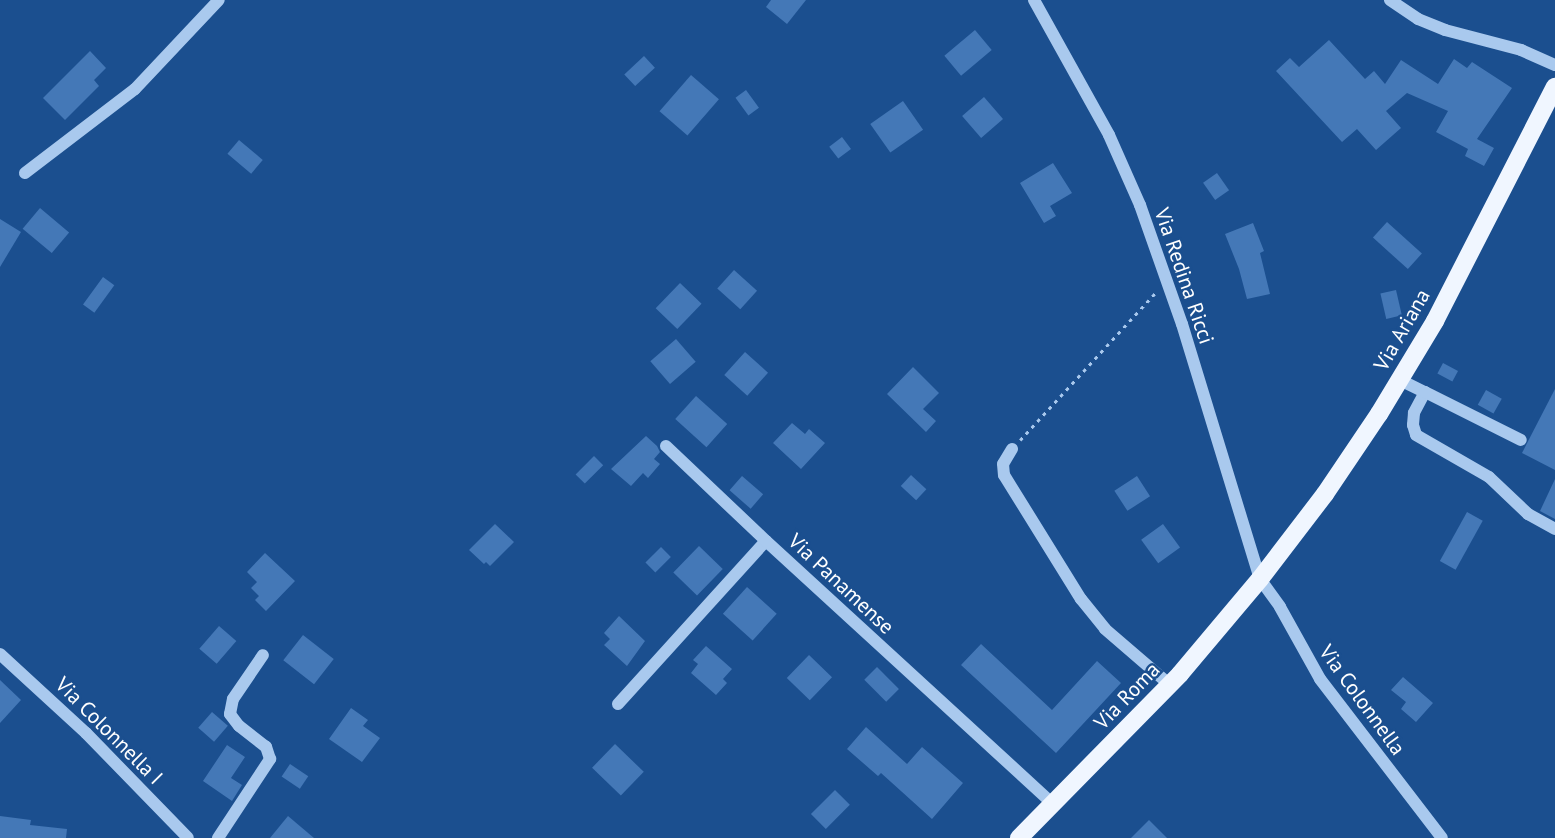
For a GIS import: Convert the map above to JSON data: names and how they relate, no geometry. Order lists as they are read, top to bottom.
{
  "streets": {
    "main road": ["Via Ariana", "Via Roma"],
    "street": [
      "Via Redina Ricci",
      "Via Panamense",
      "Via Colonnella",
      "Via Colonnella I"
    ]
  },
  "crossings": [
    ["Via Redina Ricci", "Via Ariana"],
    ["Via Redina Ricci", "Via Roma"],
    ["Via Redina Ricci", "Via Colonnella"],
    ["Via Ariana", "Via Roma"],
    ["Via Ariana", "Via Colonnella"],
    ["Via Panamense", "Via Roma"],
    ["Via Roma", "Via Colonnella"]
  ]
}
